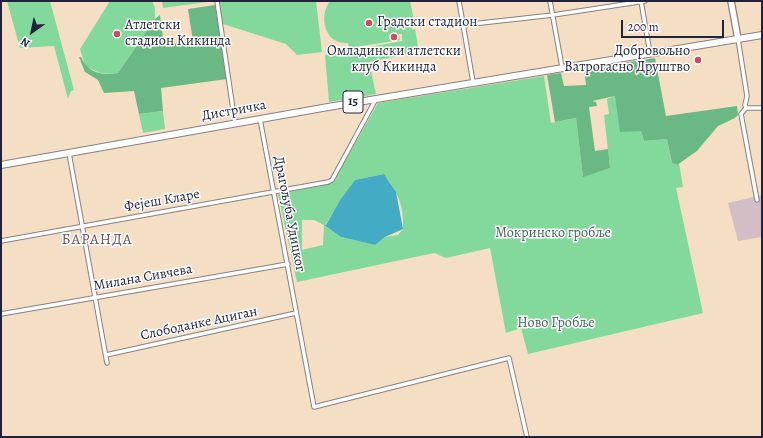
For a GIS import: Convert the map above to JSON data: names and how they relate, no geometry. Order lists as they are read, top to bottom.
{
  "streets": {
    "main road": ["15", "Дистричка"],
    "street": [
      "Фејеш Кларе",
      "Драгољуба Удицког",
      "Милана Сивчева",
      "Слободанке Ациган"
    ]
  },
  "crossings": [
    ["15", "Дистричка"],
    ["Дистричка", "Фејеш Кларе"],
    ["Дистричка", "Драгољуба Удицког"],
    ["Фејеш Кларе", "Драгољуба Удицког"],
    ["Драгољуба Удицког", "Милана Сивчева"],
    ["Драгољуба Удицког", "Слободанке Ациган"]
  ],
  "districts": ["БАРАНДА"],
  "parks": ["Мокринско гробље", "Ново Гробље"],
  "places": [
    "Градски стадион",
    "Атлетски стадион Кикинда",
    "Омладински атлетски клуб Кикинда",
    "Добровољно Ватрогасно Друштво"
  ],
  "scale_bar": "200 m",
  "north": "bottom left"
}
